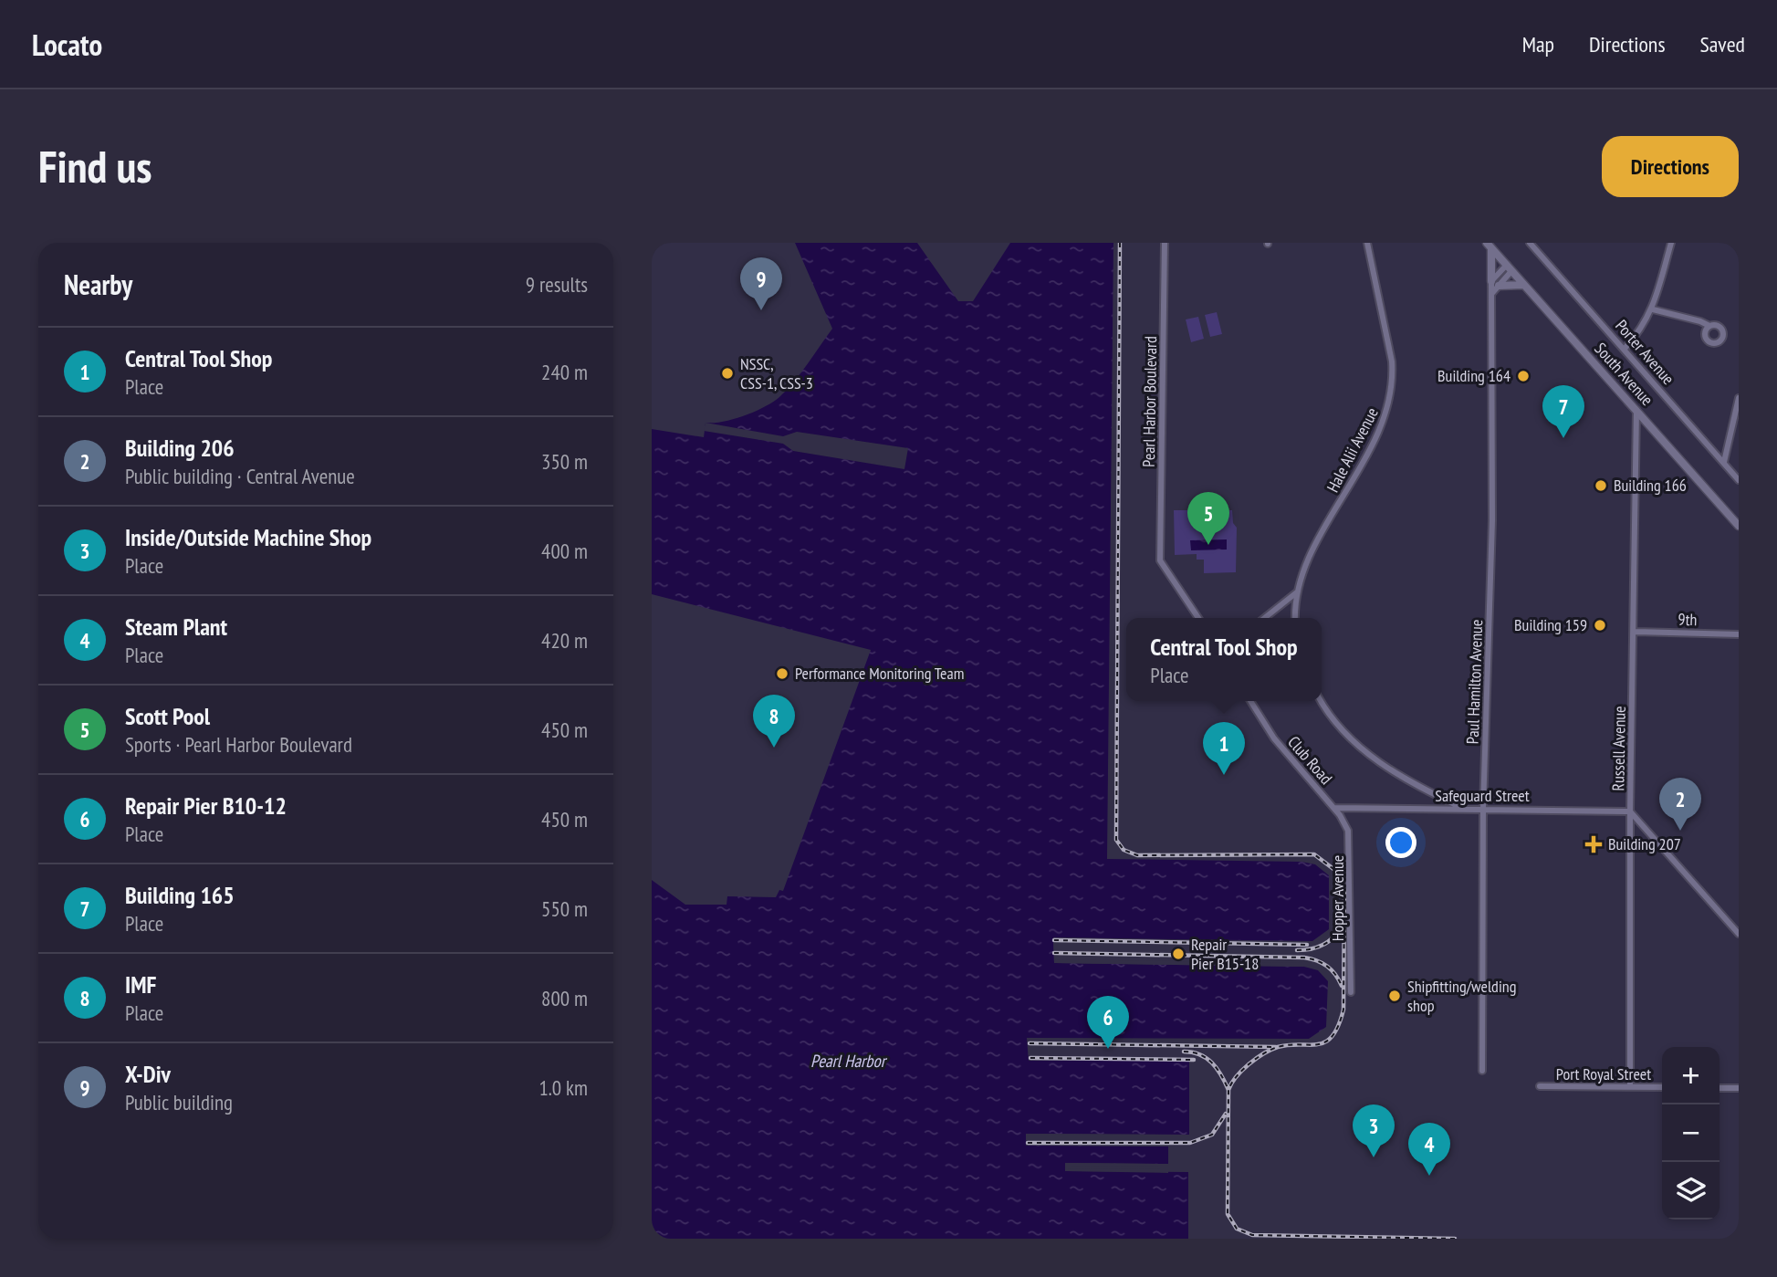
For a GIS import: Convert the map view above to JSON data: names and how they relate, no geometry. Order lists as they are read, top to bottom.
{
  "streets": {
    "street": [
      "Porter Avenue",
      "South Avenue",
      "Pearl Harbor Boulevard",
      "Hale Alii Avenue",
      "9th",
      "Paul Hamilton Avenue",
      "Russell Avenue",
      "Club Road",
      "Safeguard Street",
      "Hopper Avenue",
      "Port Royal Street"
    ]
  },
  "crossings": [
    ["South Avenue", "Russell Avenue"],
    ["9th", "Russell Avenue"],
    ["Paul Hamilton Avenue", "Safeguard Street"],
    ["Russell Avenue", "Safeguard Street"],
    ["Russell Avenue", "Port Royal Street"],
    ["Club Road", "Safeguard Street"],
    ["Club Road", "Hopper Avenue"],
    ["Safeguard Street", "Hopper Avenue"]
  ],
  "water": ["Pearl Harbor"],
  "places": {
    "other": [
      "NSSC, CSS-1, CSS-3",
      "Building 164",
      "Building 166",
      "Building 159",
      "Performance Monitoring Team",
      "Repair Pier B15-18",
      "Shipfitting/welding shop"
    ],
    "health": ["Building 207"]
  },
  "page": {
    "header": "Locato",
    "nav": ["Map", "Directions", "Saved"],
    "buttons": "Directions",
    "title": "Find us",
    "heading": ["Nearby", "9 results"],
    "pins": [
      "9",
      "7",
      "5",
      "8",
      "1",
      "2",
      "6",
      "3",
      "4"
    ],
    "list": [
      {
        "mark": "1",
        "name": "Central Tool Shop",
        "note": "Place",
        "value": "240 m"
      },
      {
        "mark": "2",
        "name": "Building 206",
        "note": "Public building · Central Avenue",
        "value": "350 m"
      },
      {
        "mark": "3",
        "name": "Inside/Outside Machine Shop",
        "note": "Place",
        "value": "400 m"
      },
      {
        "mark": "4",
        "name": "Steam Plant",
        "note": "Place",
        "value": "420 m"
      },
      {
        "mark": "5",
        "name": "Scott Pool",
        "note": "Sports · Pearl Harbor Boulevard",
        "value": "450 m"
      },
      {
        "mark": "6",
        "name": "Repair Pier B10-12",
        "note": "Place",
        "value": "450 m"
      },
      {
        "mark": "7",
        "name": "Building 165",
        "note": "Place",
        "value": "550 m"
      },
      {
        "mark": "8",
        "name": "IMF",
        "note": "Place",
        "value": "800 m"
      },
      {
        "mark": "9",
        "name": "X-Div",
        "note": "Public building",
        "value": "1.0 km"
      }
    ],
    "popup": ["Central Tool Shop", "Place"],
    "map_buttons": ["+", "−"]
  }
}
